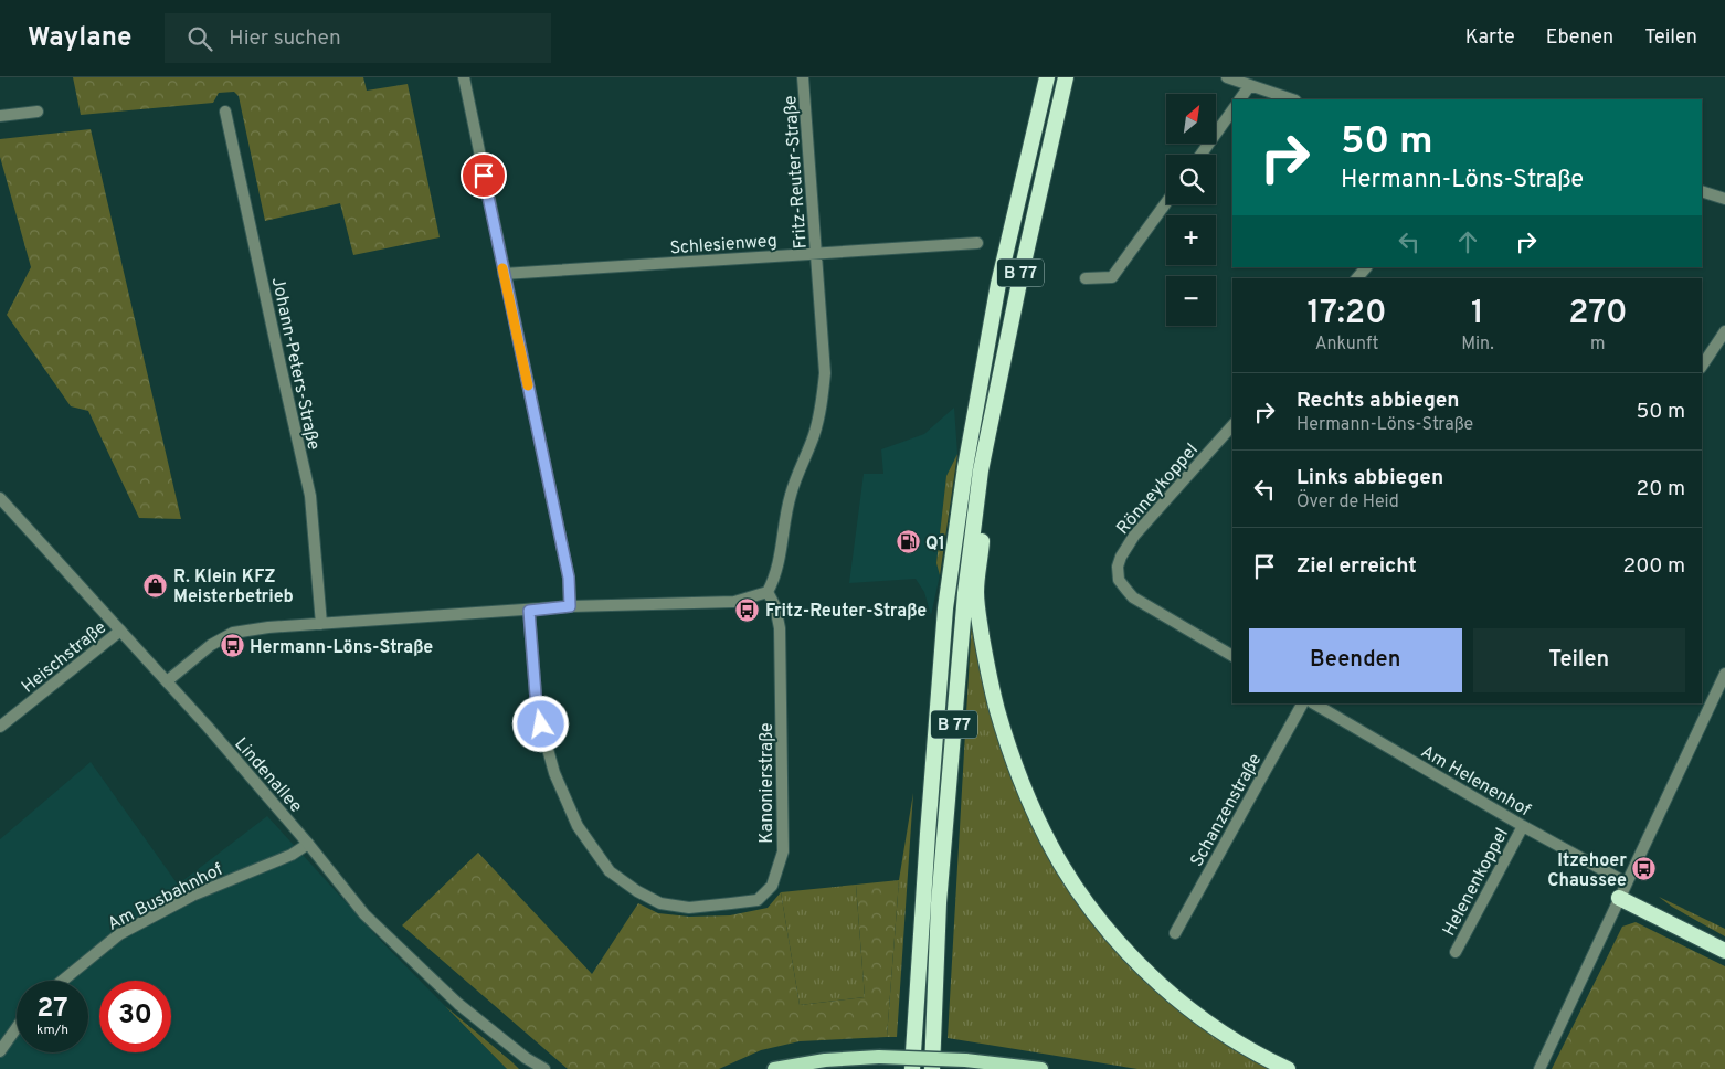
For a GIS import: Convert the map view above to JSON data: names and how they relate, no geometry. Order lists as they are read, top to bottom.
{
  "streets": {
    "highway": ["B 77"],
    "street": [
      "Fritz-Reuter-Straße",
      "Schlesienweg",
      "Johann-Peters-Straße",
      "Rönneykoppel",
      "Heischstraße",
      "Lindenallee",
      "Am Helenenhof",
      "Kanonierstraße",
      "Schanzenstraße",
      "Helenenkoppel",
      "Am Busbahnhof"
    ]
  },
  "crossings": [
    ["Fritz-Reuter-Straße", "Schlesienweg"],
    ["Fritz-Reuter-Straße", "Kanonierstraße"],
    ["Heischstraße", "Lindenallee"],
    ["Lindenallee", "Am Busbahnhof"],
    ["Am Helenenhof", "Helenenkoppel"]
  ],
  "places": {
    "fuel station": ["Q1"],
    "shop": ["R. Klein KFZ Meisterbetrieb"],
    "bus stop": ["Fritz-Reuter-Straße", "Hermann-Löns-Straße", "Itzehoer Chaussee"]
  },
  "north": "top right",
  "page": {
    "header": "Waylane",
    "search": "Hier suchen",
    "nav": ["Karte", "Ebenen", "Teilen"],
    "map_buttons": ["+", "−"],
    "turn": ["50 m", "Hermann-Löns-Straße"],
    "eta": [
      "17:20",
      "Ankunft",
      "1",
      "Min.",
      "270",
      "m"
    ],
    "list": [
      {
        "name": "Rechts abbiegen",
        "note": "Hermann-Löns-Straße",
        "value": "50 m"
      },
      {
        "name": "Links abbiegen",
        "note": "Över de Heid",
        "value": "20 m"
      },
      {
        "name": "Ziel erreicht",
        "value": "200 m"
      }
    ],
    "buttons": ["Beenden", "Teilen"],
    "speed": "27 km/h",
    "limit": "30"
  }
}
